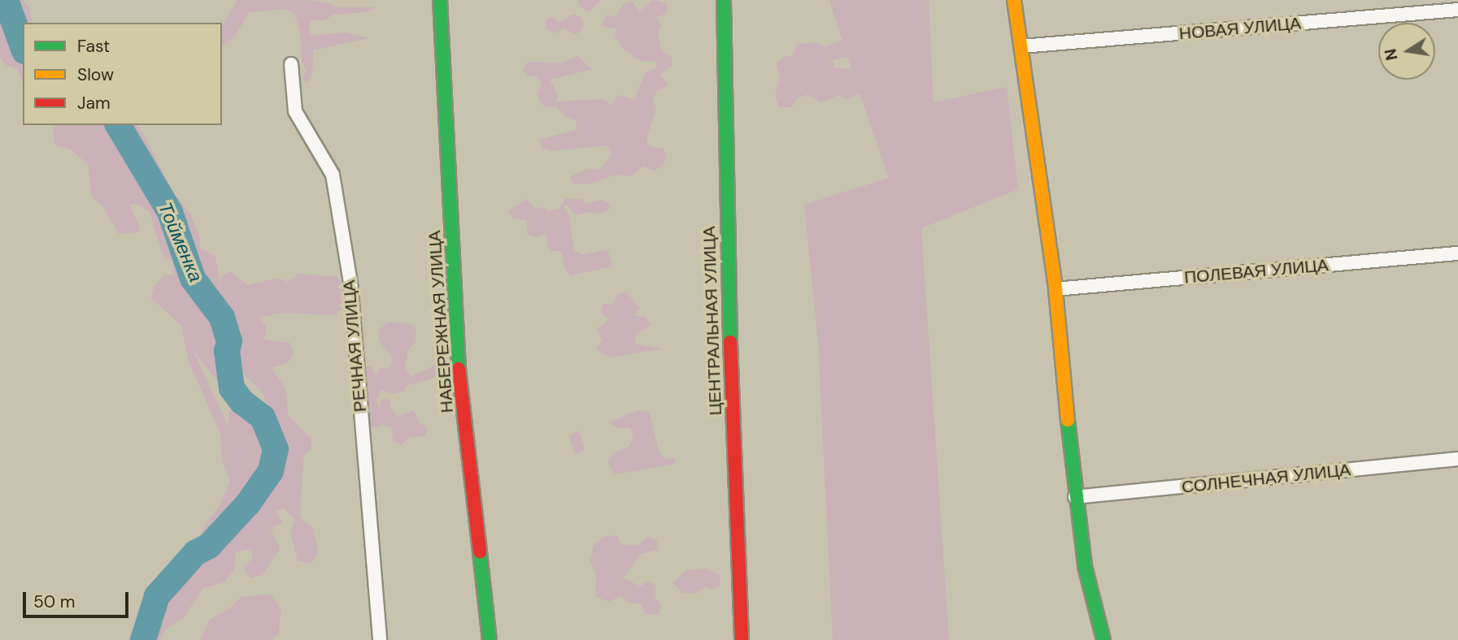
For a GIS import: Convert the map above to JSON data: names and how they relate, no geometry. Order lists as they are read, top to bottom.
{
  "streets": {
    "street": [
      "НОВАЯ УЛИЦА",
      "ПОЛЕВАЯ УЛИЦА",
      "ЦЕНТРАЛЬНАЯ УЛИЦА",
      "НАБЕРЕЖНАЯ УЛИЦА",
      "РЕЧНАЯ УЛИЦА",
      "СОЛНЕЧНАЯ УЛИЦА"
    ]
  },
  "water": ["Тойменка"],
  "legend": ["Fast", "Slow", "Jam"],
  "scale_bar": "50 m",
  "north": "left"
}
